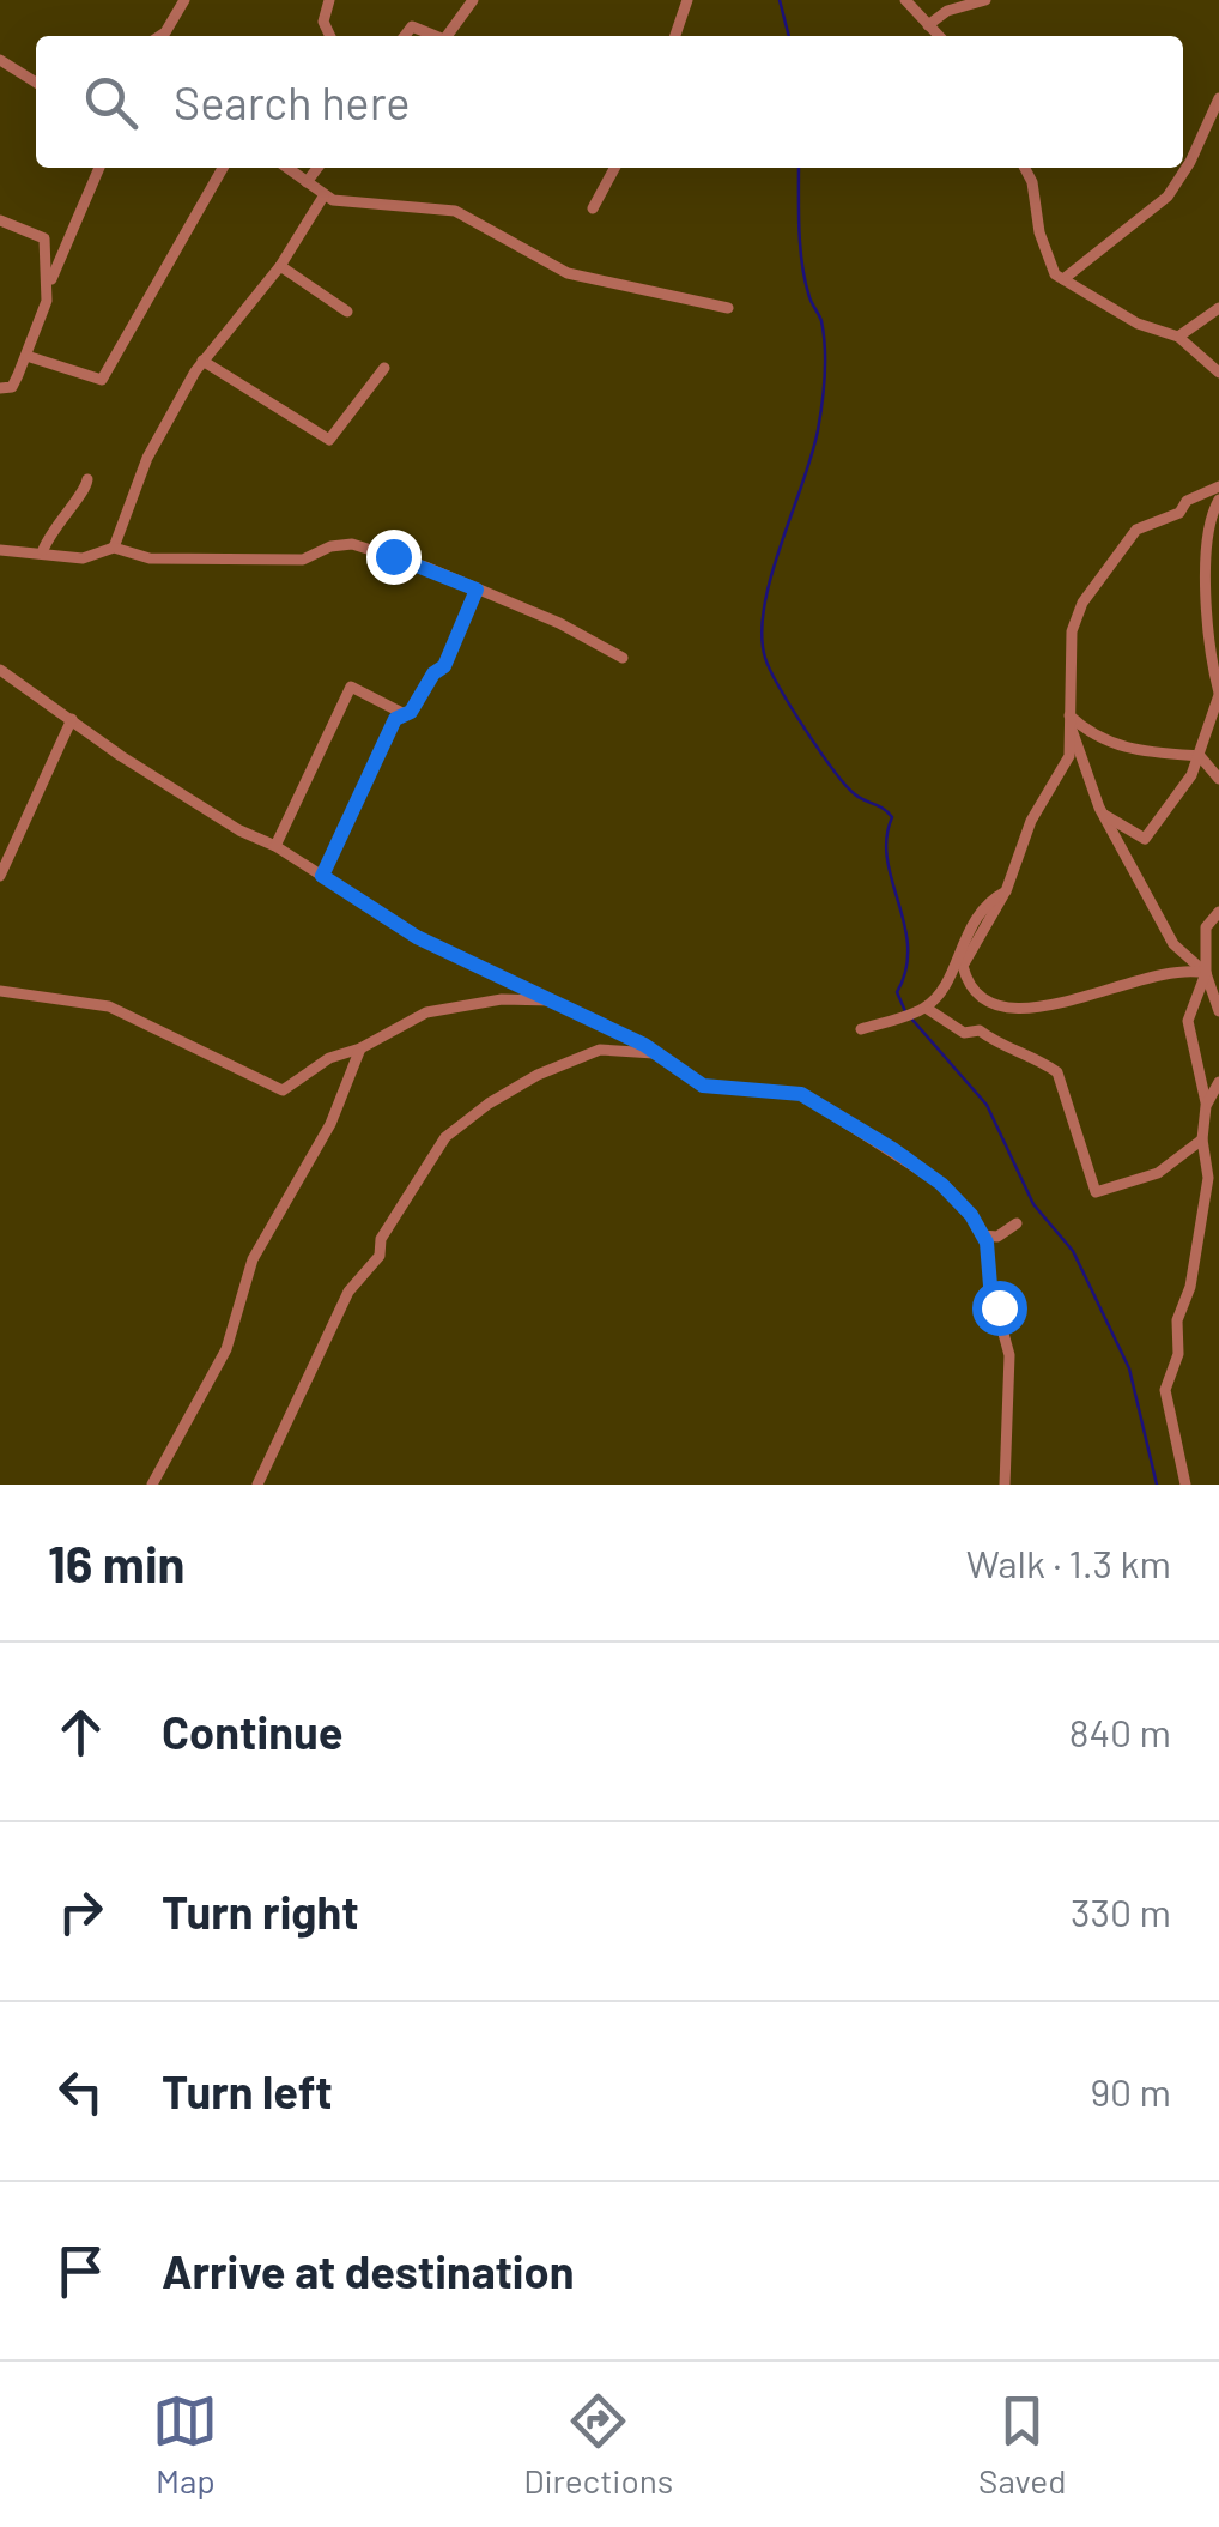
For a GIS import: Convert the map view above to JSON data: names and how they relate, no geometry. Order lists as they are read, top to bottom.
{
  "page": {
    "search": "Search here",
    "heading": ["16 min", "Walk · 1.3 km"],
    "list": [
      ["Continue", "840 m"],
      ["Turn right", "330 m"],
      ["Turn left", "90 m"],
      "Arrive at destination"
    ],
    "nav": ["Map", "Directions", "Saved"]
  }
}
